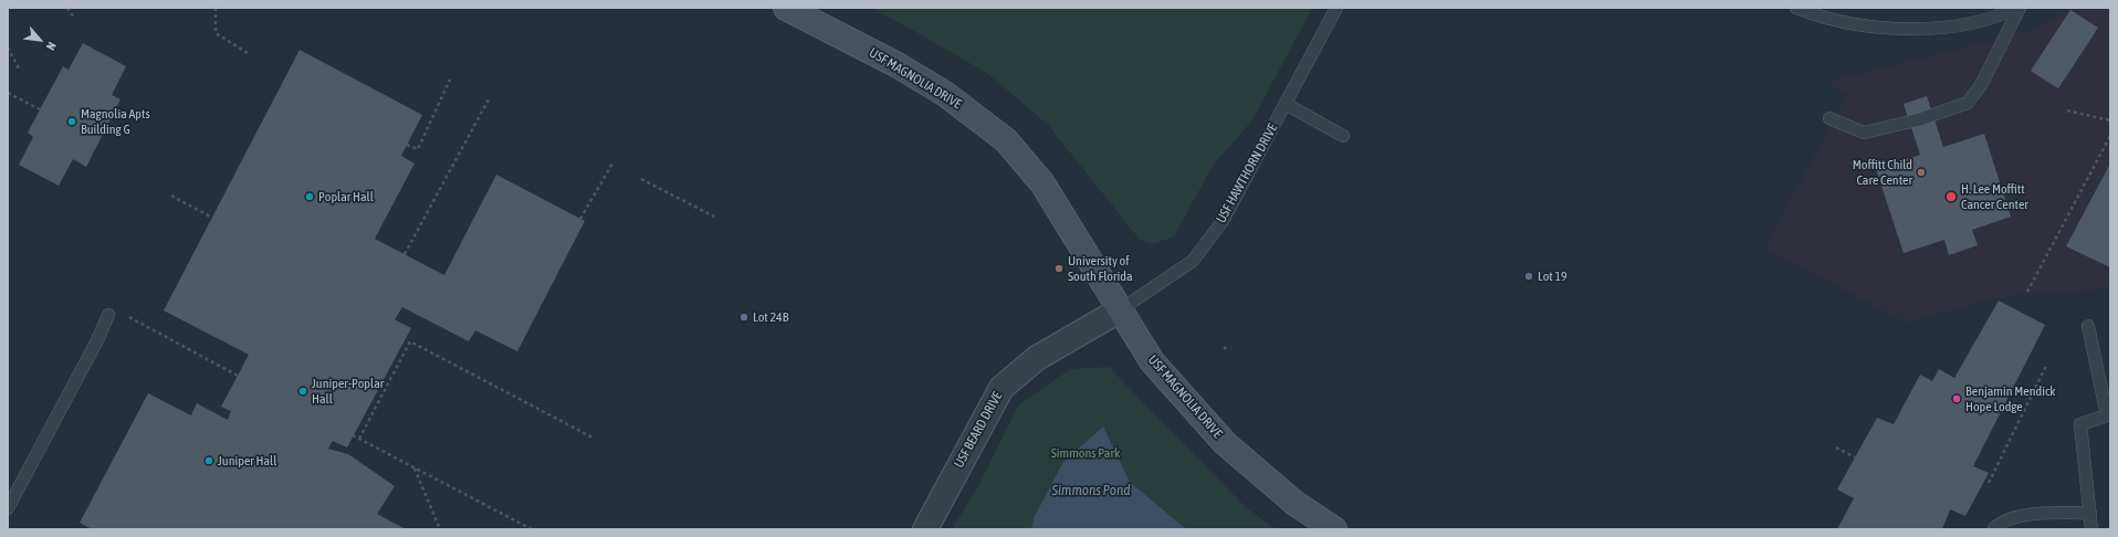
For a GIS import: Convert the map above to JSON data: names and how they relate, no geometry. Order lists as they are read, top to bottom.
{
  "streets": {
    "street": ["USF MAGNOLIA DRIVE", "USF BEARD DRIVE"],
    "lane": ["USF HAWTHORN DRIVE"]
  },
  "crossings": [
    ["USF MAGNOLIA DRIVE", "USF HAWTHORN DRIVE"],
    ["USF MAGNOLIA DRIVE", "USF BEARD DRIVE"],
    ["USF HAWTHORN DRIVE", "USF BEARD DRIVE"]
  ],
  "water": ["Simmons Pond"],
  "parks": ["Simmons Park"],
  "places": [
    "Magnolia Apts Building G",
    "Moffitt Child Care Center",
    "Poplar Hall",
    "H. Lee Moffitt Cancer Center",
    "University of South Florida",
    "Lot 19",
    "Lot 24B",
    "Juniper-Poplar Hall",
    "Benjamin Mendick Hope Lodge",
    "Juniper Hall"
  ],
  "north": "bottom right"
}
